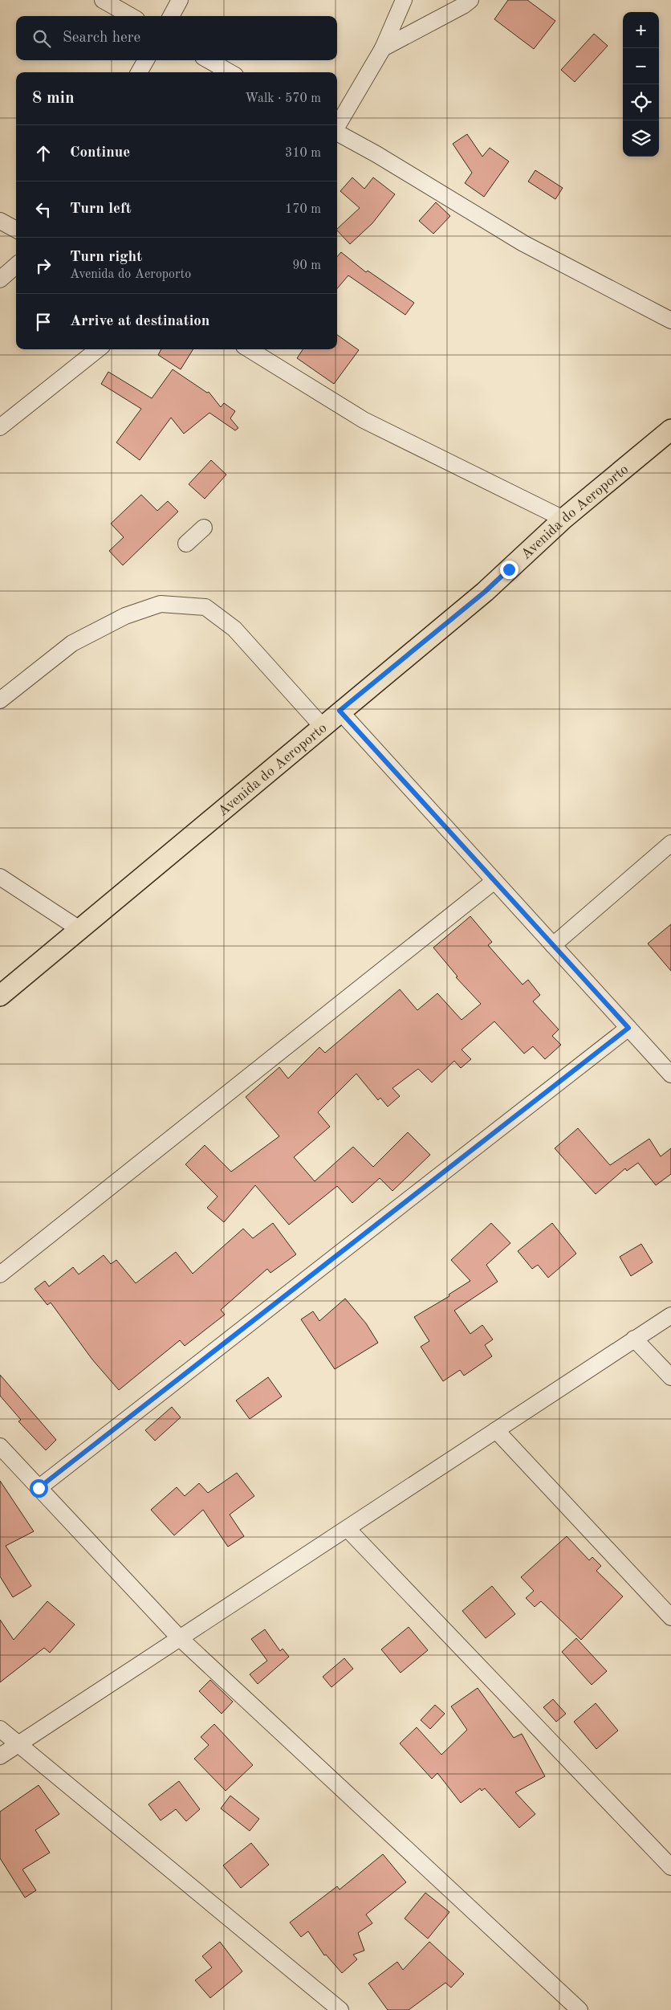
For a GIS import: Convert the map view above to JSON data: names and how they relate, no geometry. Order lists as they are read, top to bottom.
{
  "streets": {
    "main road": ["Avenida do Aeroporto"]
  },
  "page": {
    "map_buttons": ["+", "−"],
    "search": "Search here",
    "heading": ["8 min", "Walk · 570 m"],
    "list": [
      ["Continue", "310 m"],
      ["Turn left", "170 m"],
      ["Turn right", "Avenida do Aeroporto", "90 m"],
      "Arrive at destination"
    ]
  }
}
